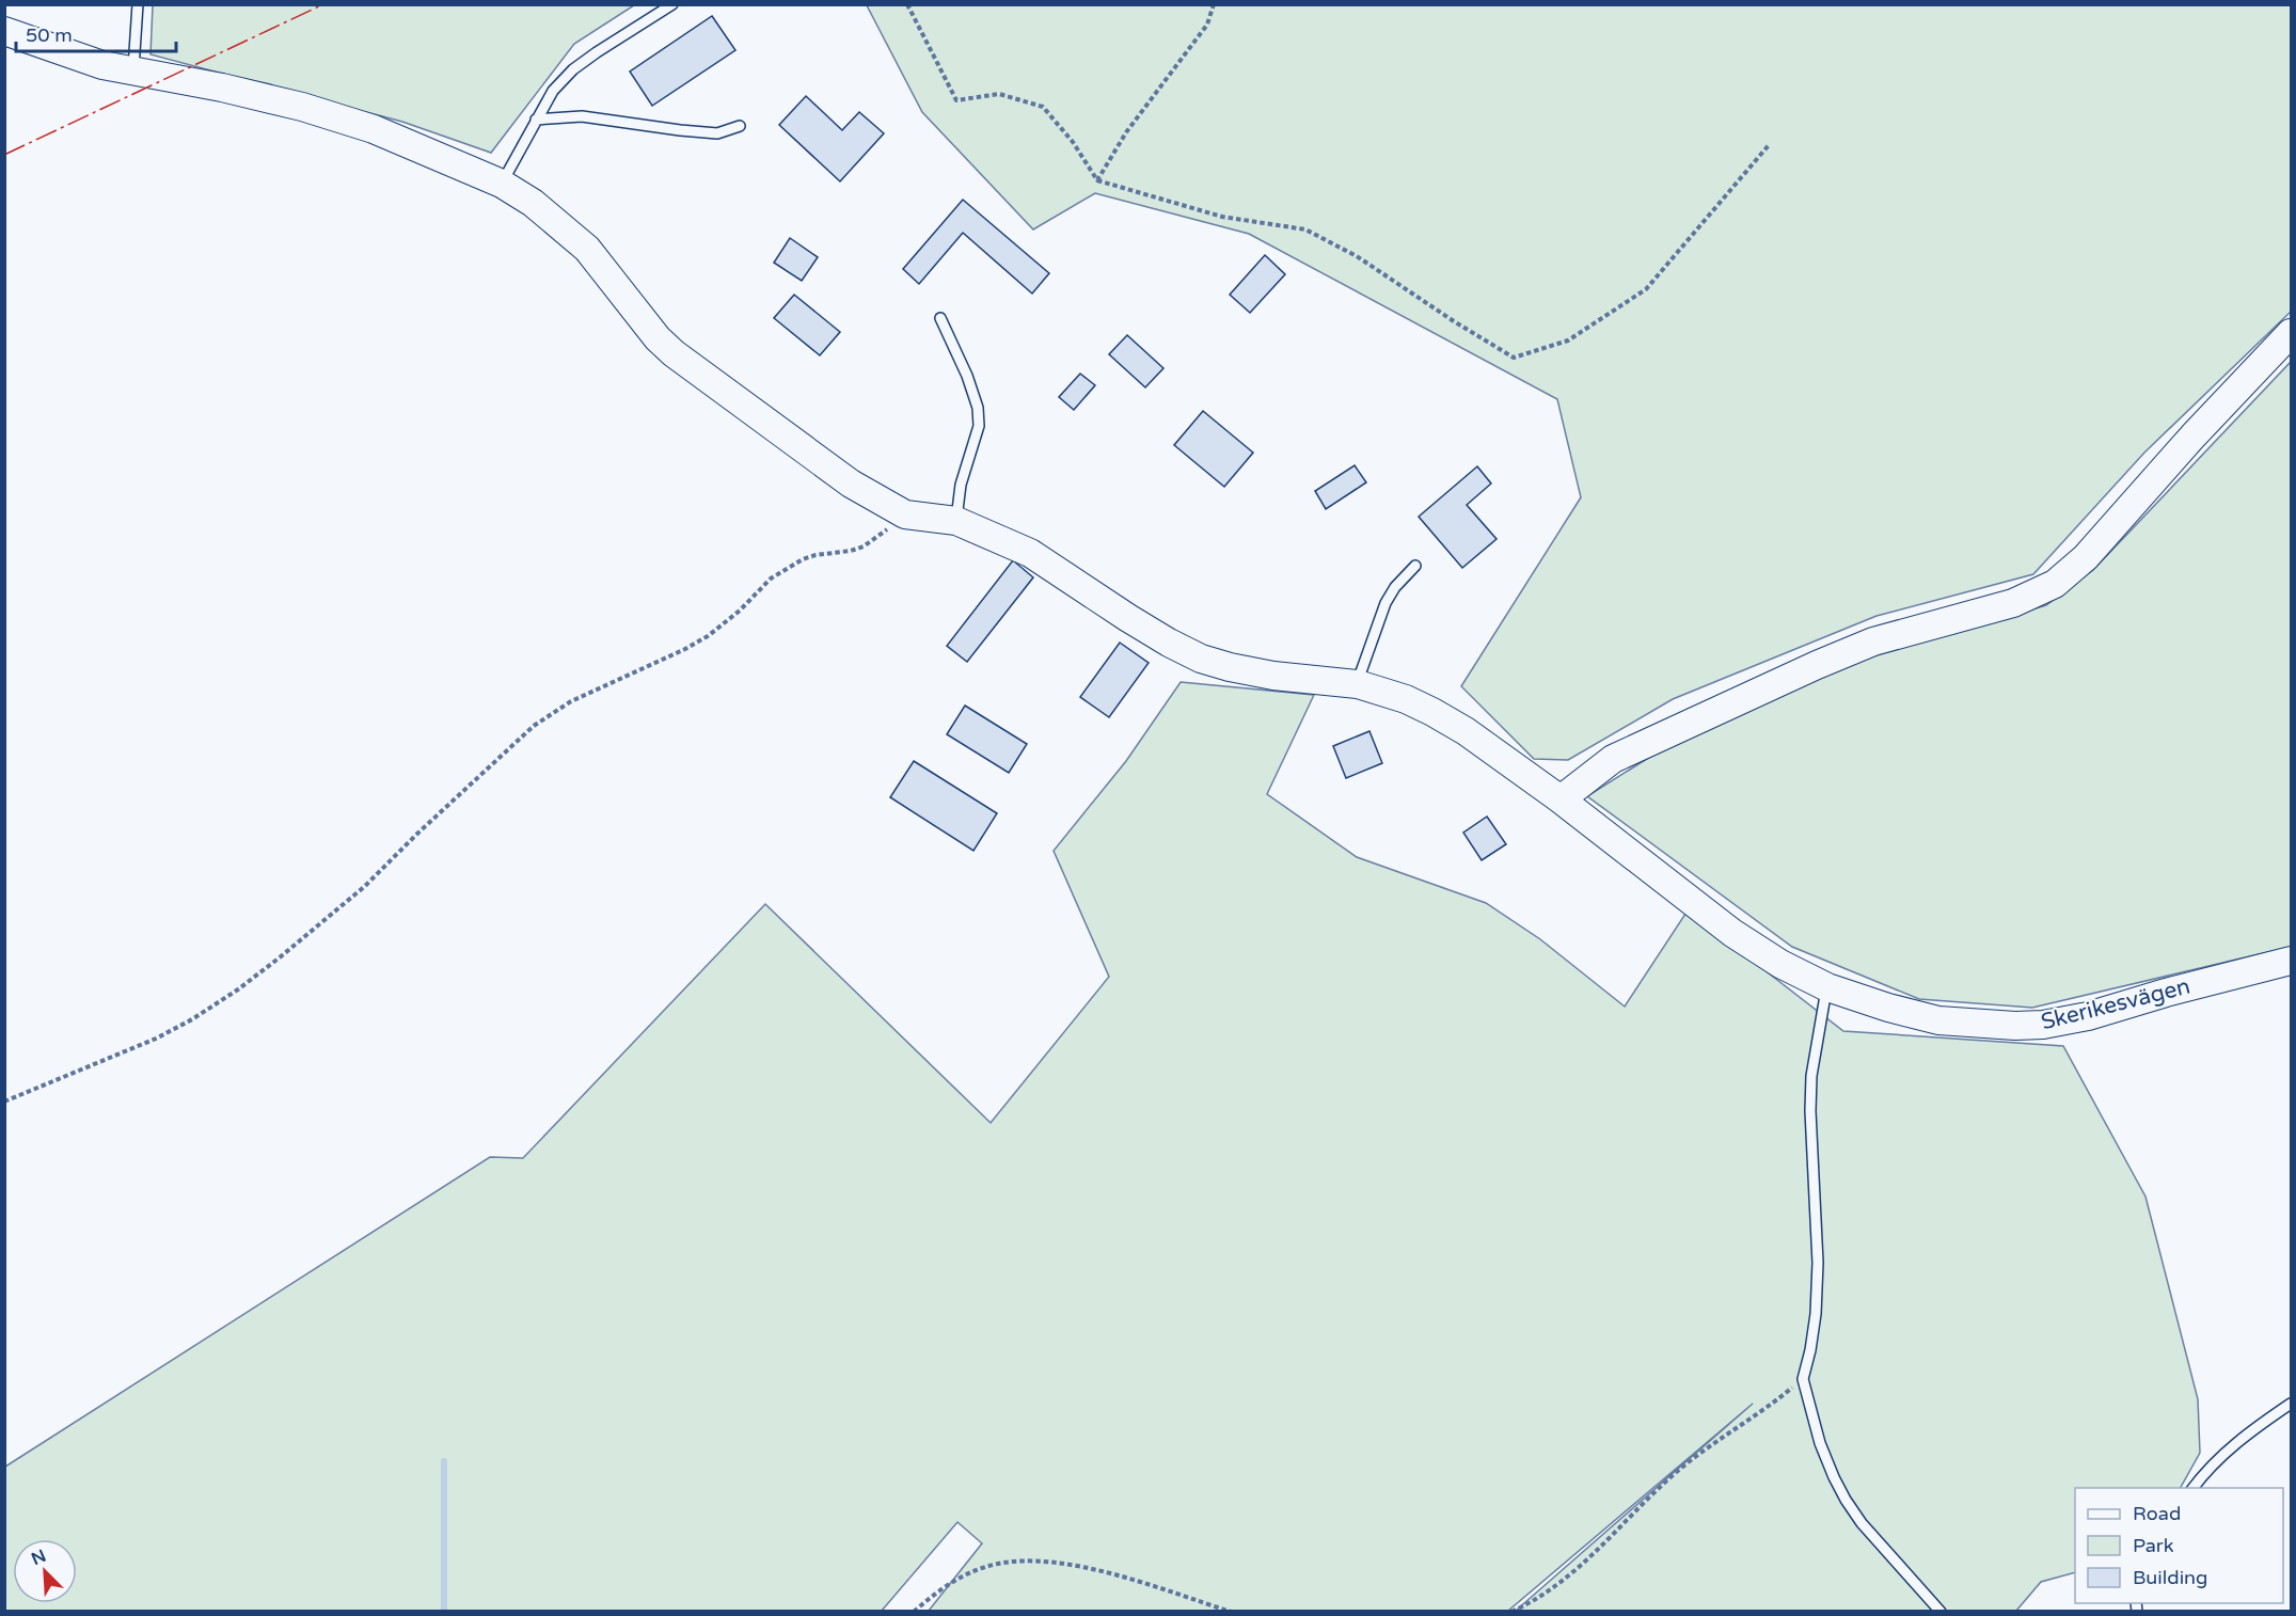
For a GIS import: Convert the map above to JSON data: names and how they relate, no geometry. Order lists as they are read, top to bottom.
{
  "streets": {
    "street": ["Skerikesvägen"]
  },
  "legend": ["Road", "Park", "Building"],
  "scale_bar": "50 m",
  "north": "top left"
}
